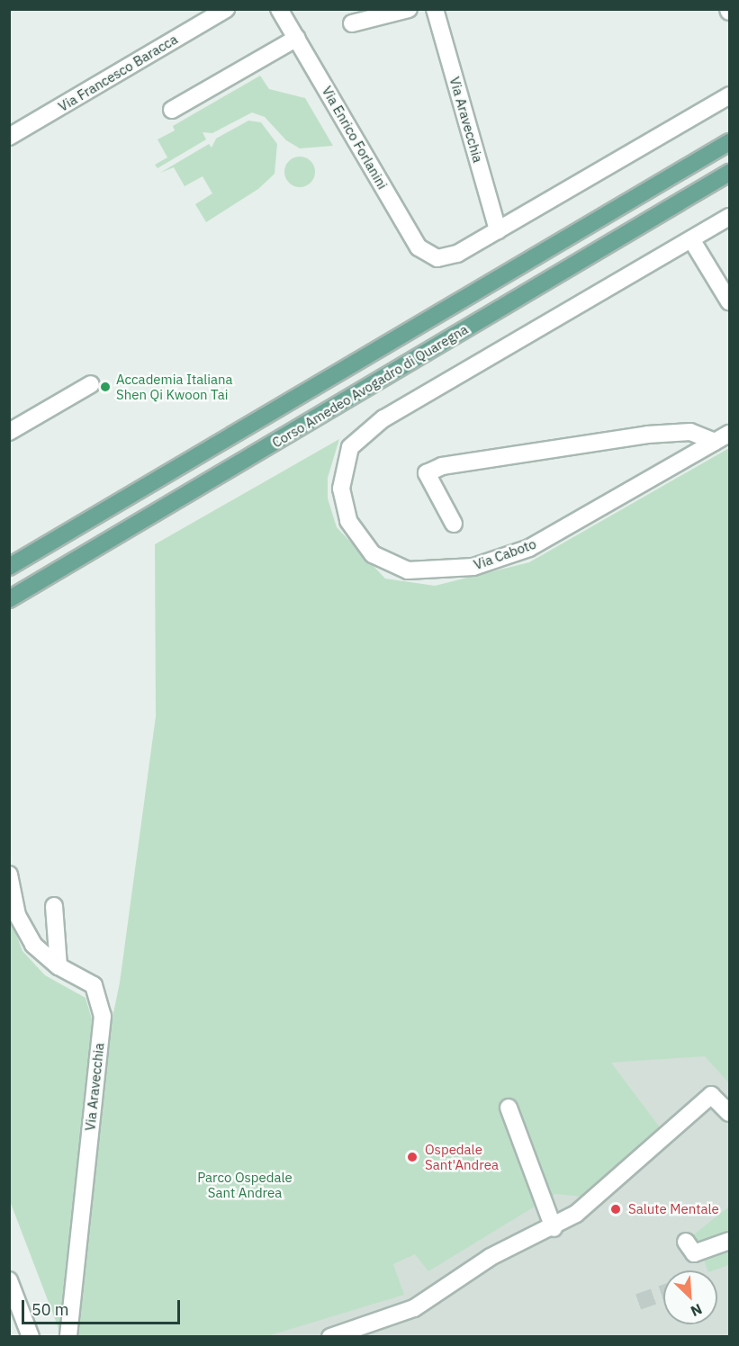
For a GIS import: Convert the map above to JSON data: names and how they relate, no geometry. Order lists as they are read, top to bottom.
{
  "streets": {
    "main road": ["Corso Amedeo Avogadro di Quaregna"],
    "street": [
      "Via Francesco Baracca",
      "Via Aravecchia",
      "Via Enrico Forlanini",
      "Via Caboto"
    ]
  },
  "crossings": [
    ["Via Aravecchia", "Via Enrico Forlanini"]
  ],
  "parks": ["Parco Ospedale Sant Andrea"],
  "places": ["Accademia Italiana Shen Qi Kwoon Tai", "Ospedale Sant'Andrea", "Salute Mentale"],
  "scale_bar": "50 m",
  "north": "bottom right"
}
